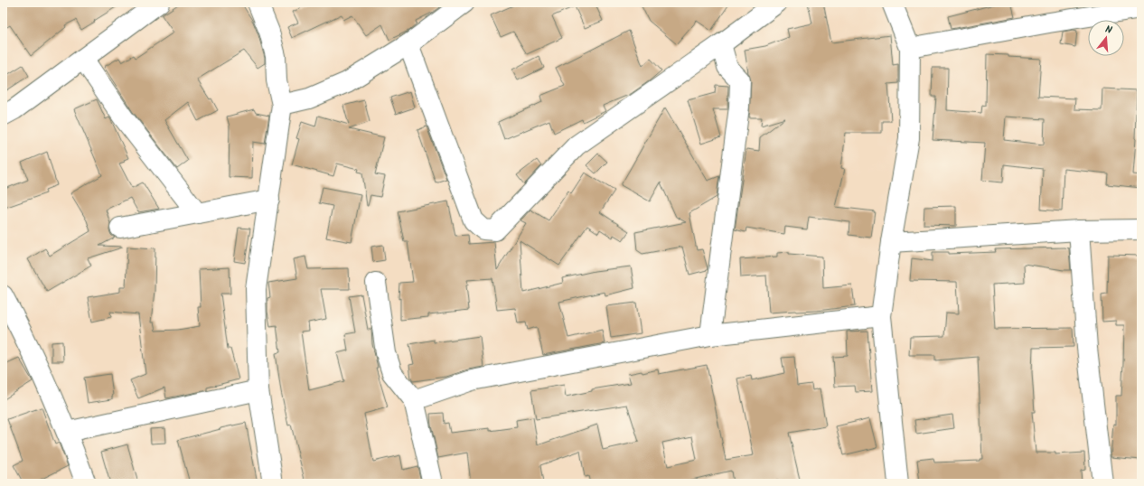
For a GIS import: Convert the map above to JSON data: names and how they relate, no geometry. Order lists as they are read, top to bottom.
{
  "north": "top"
}
